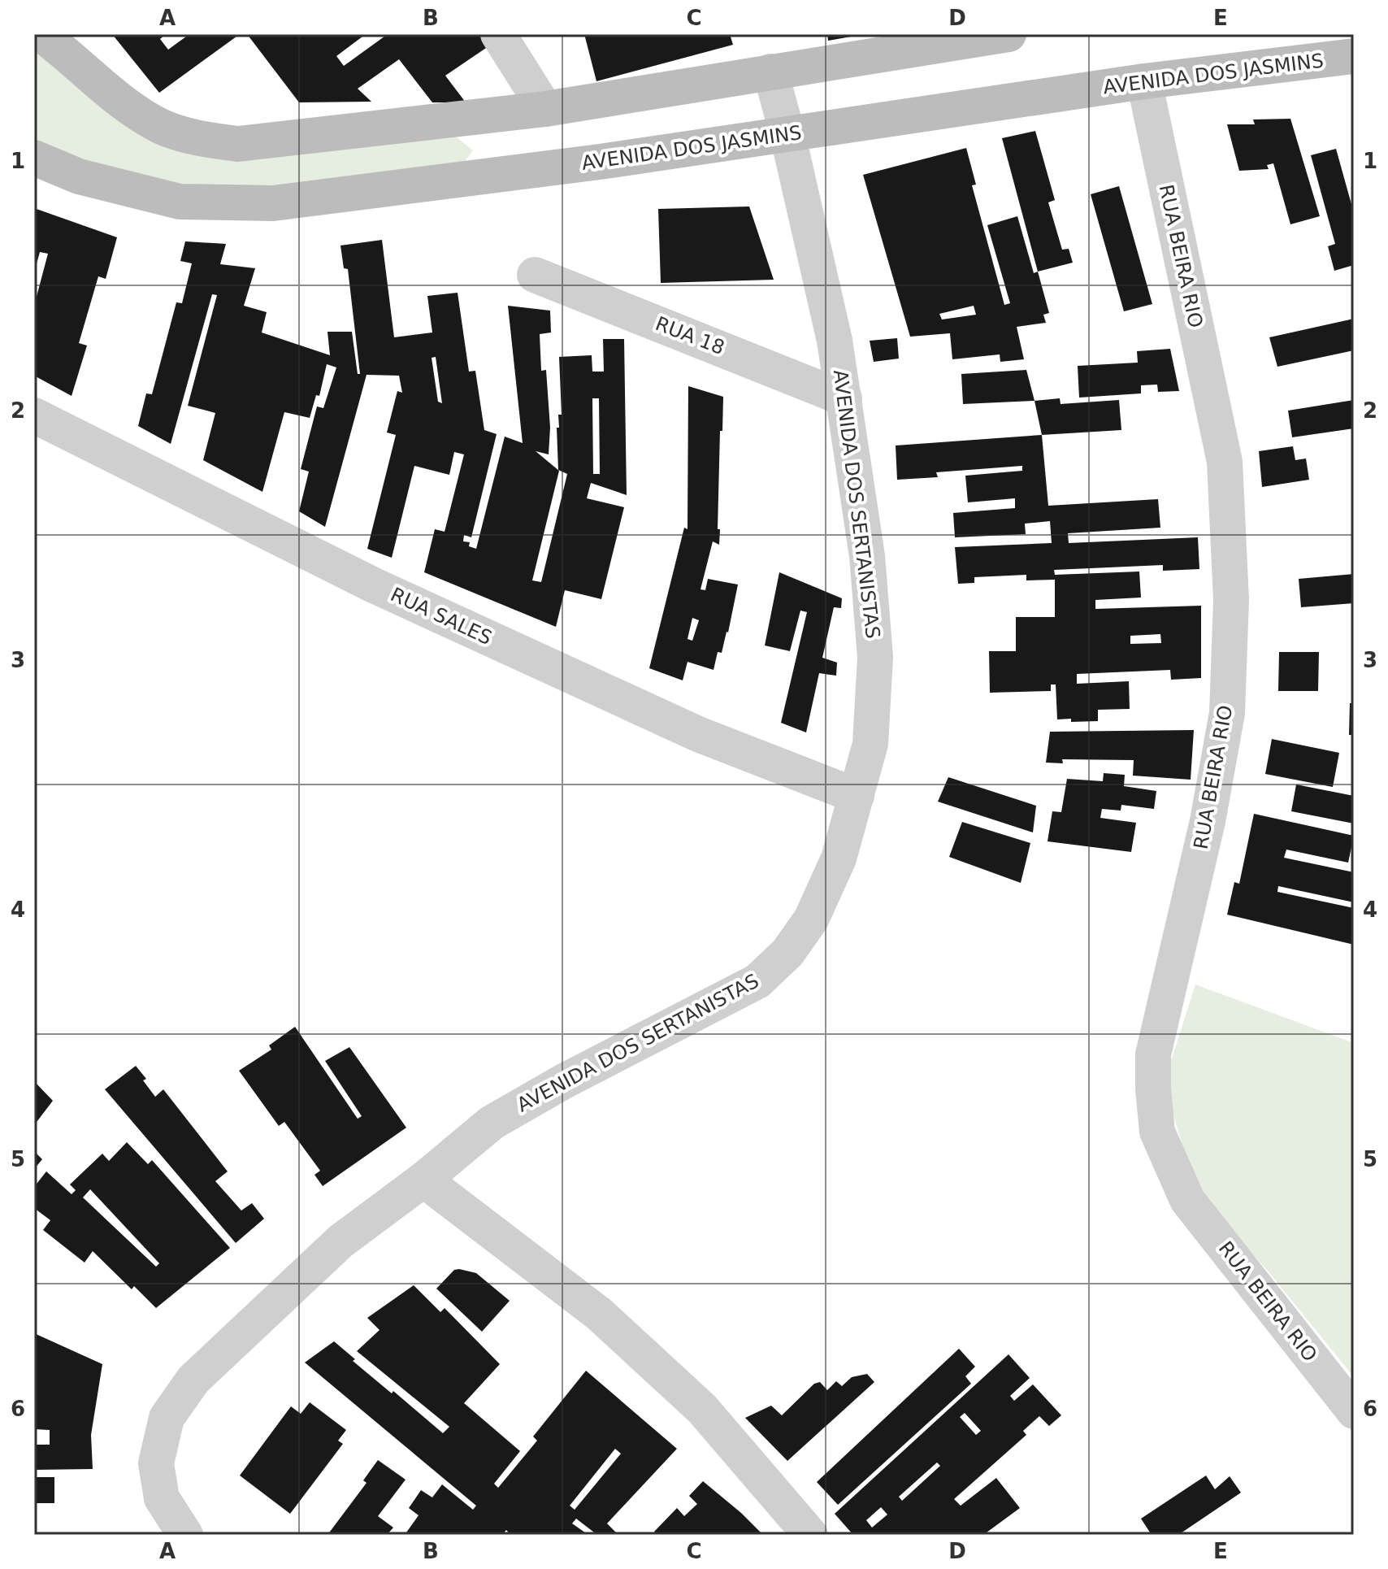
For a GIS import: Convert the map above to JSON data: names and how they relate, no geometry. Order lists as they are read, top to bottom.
{
  "streets": {
    "main road": ["AVENIDA DOS JASMINS"],
    "street": [
      "RUA BEIRA RIO",
      "RUA 18",
      "AVENIDA DOS SERTANISTAS",
      "RUA SALES"
    ]
  },
  "crossings": [
    ["AVENIDA DOS JASMINS", "RUA BEIRA RIO"],
    ["AVENIDA DOS JASMINS", "AVENIDA DOS SERTANISTAS"],
    ["RUA 18", "AVENIDA DOS SERTANISTAS"],
    ["AVENIDA DOS SERTANISTAS", "RUA SALES"]
  ],
  "grid": {
    "columns": [
      "A",
      "B",
      "C",
      "D",
      "E"
    ],
    "rows": [
      "1",
      "2",
      "3",
      "4",
      "5",
      "6"
    ]
  }
}
